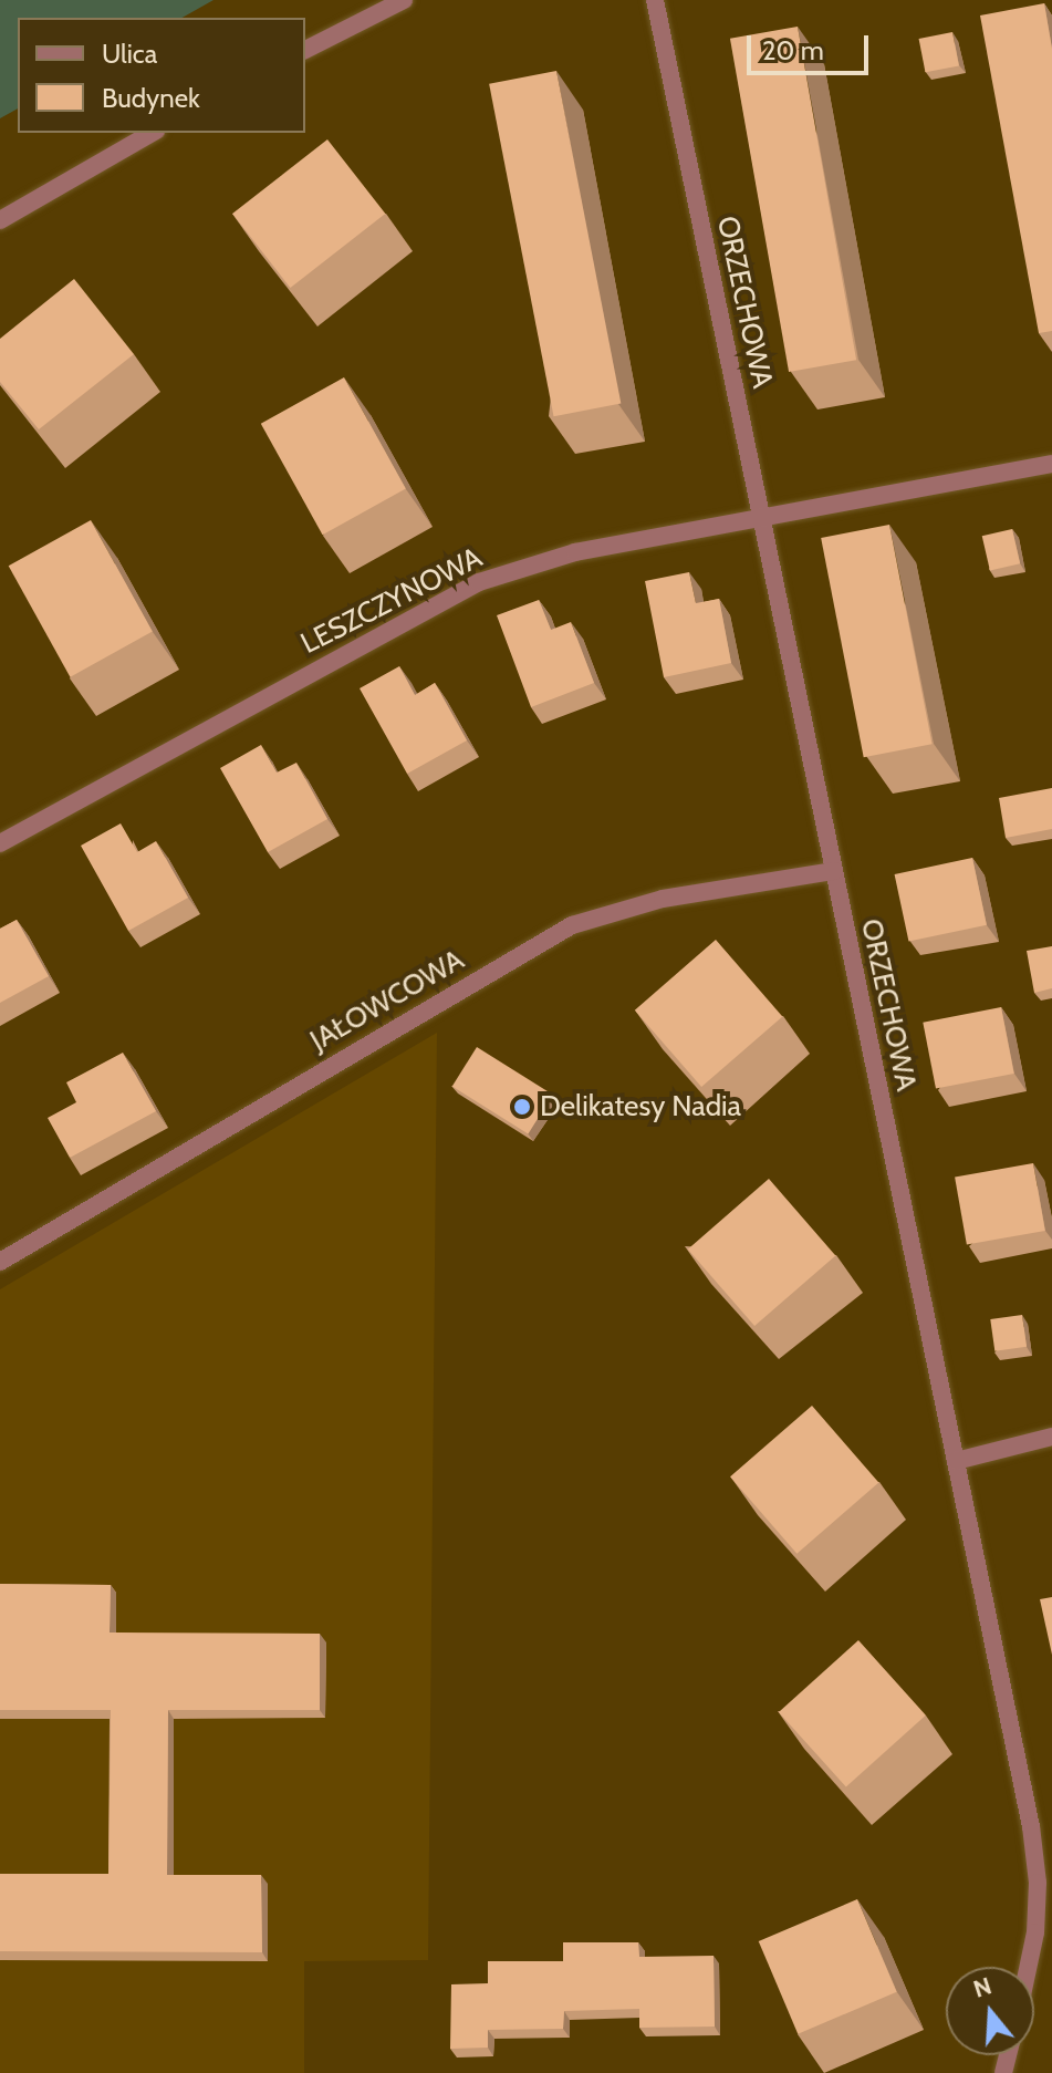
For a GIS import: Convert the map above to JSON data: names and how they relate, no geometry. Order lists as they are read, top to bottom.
{
  "streets": {
    "street": ["ORZECHOWA", "LESZCZYNOWA", "JAŁOWCOWA"]
  },
  "crossings": [
    ["ORZECHOWA", "LESZCZYNOWA"],
    ["ORZECHOWA", "JAŁOWCOWA"]
  ],
  "places": ["Delikatesy Nadia"],
  "legend": ["Ulica", "Budynek"],
  "scale_bar": "20 m",
  "north": "top"
}
